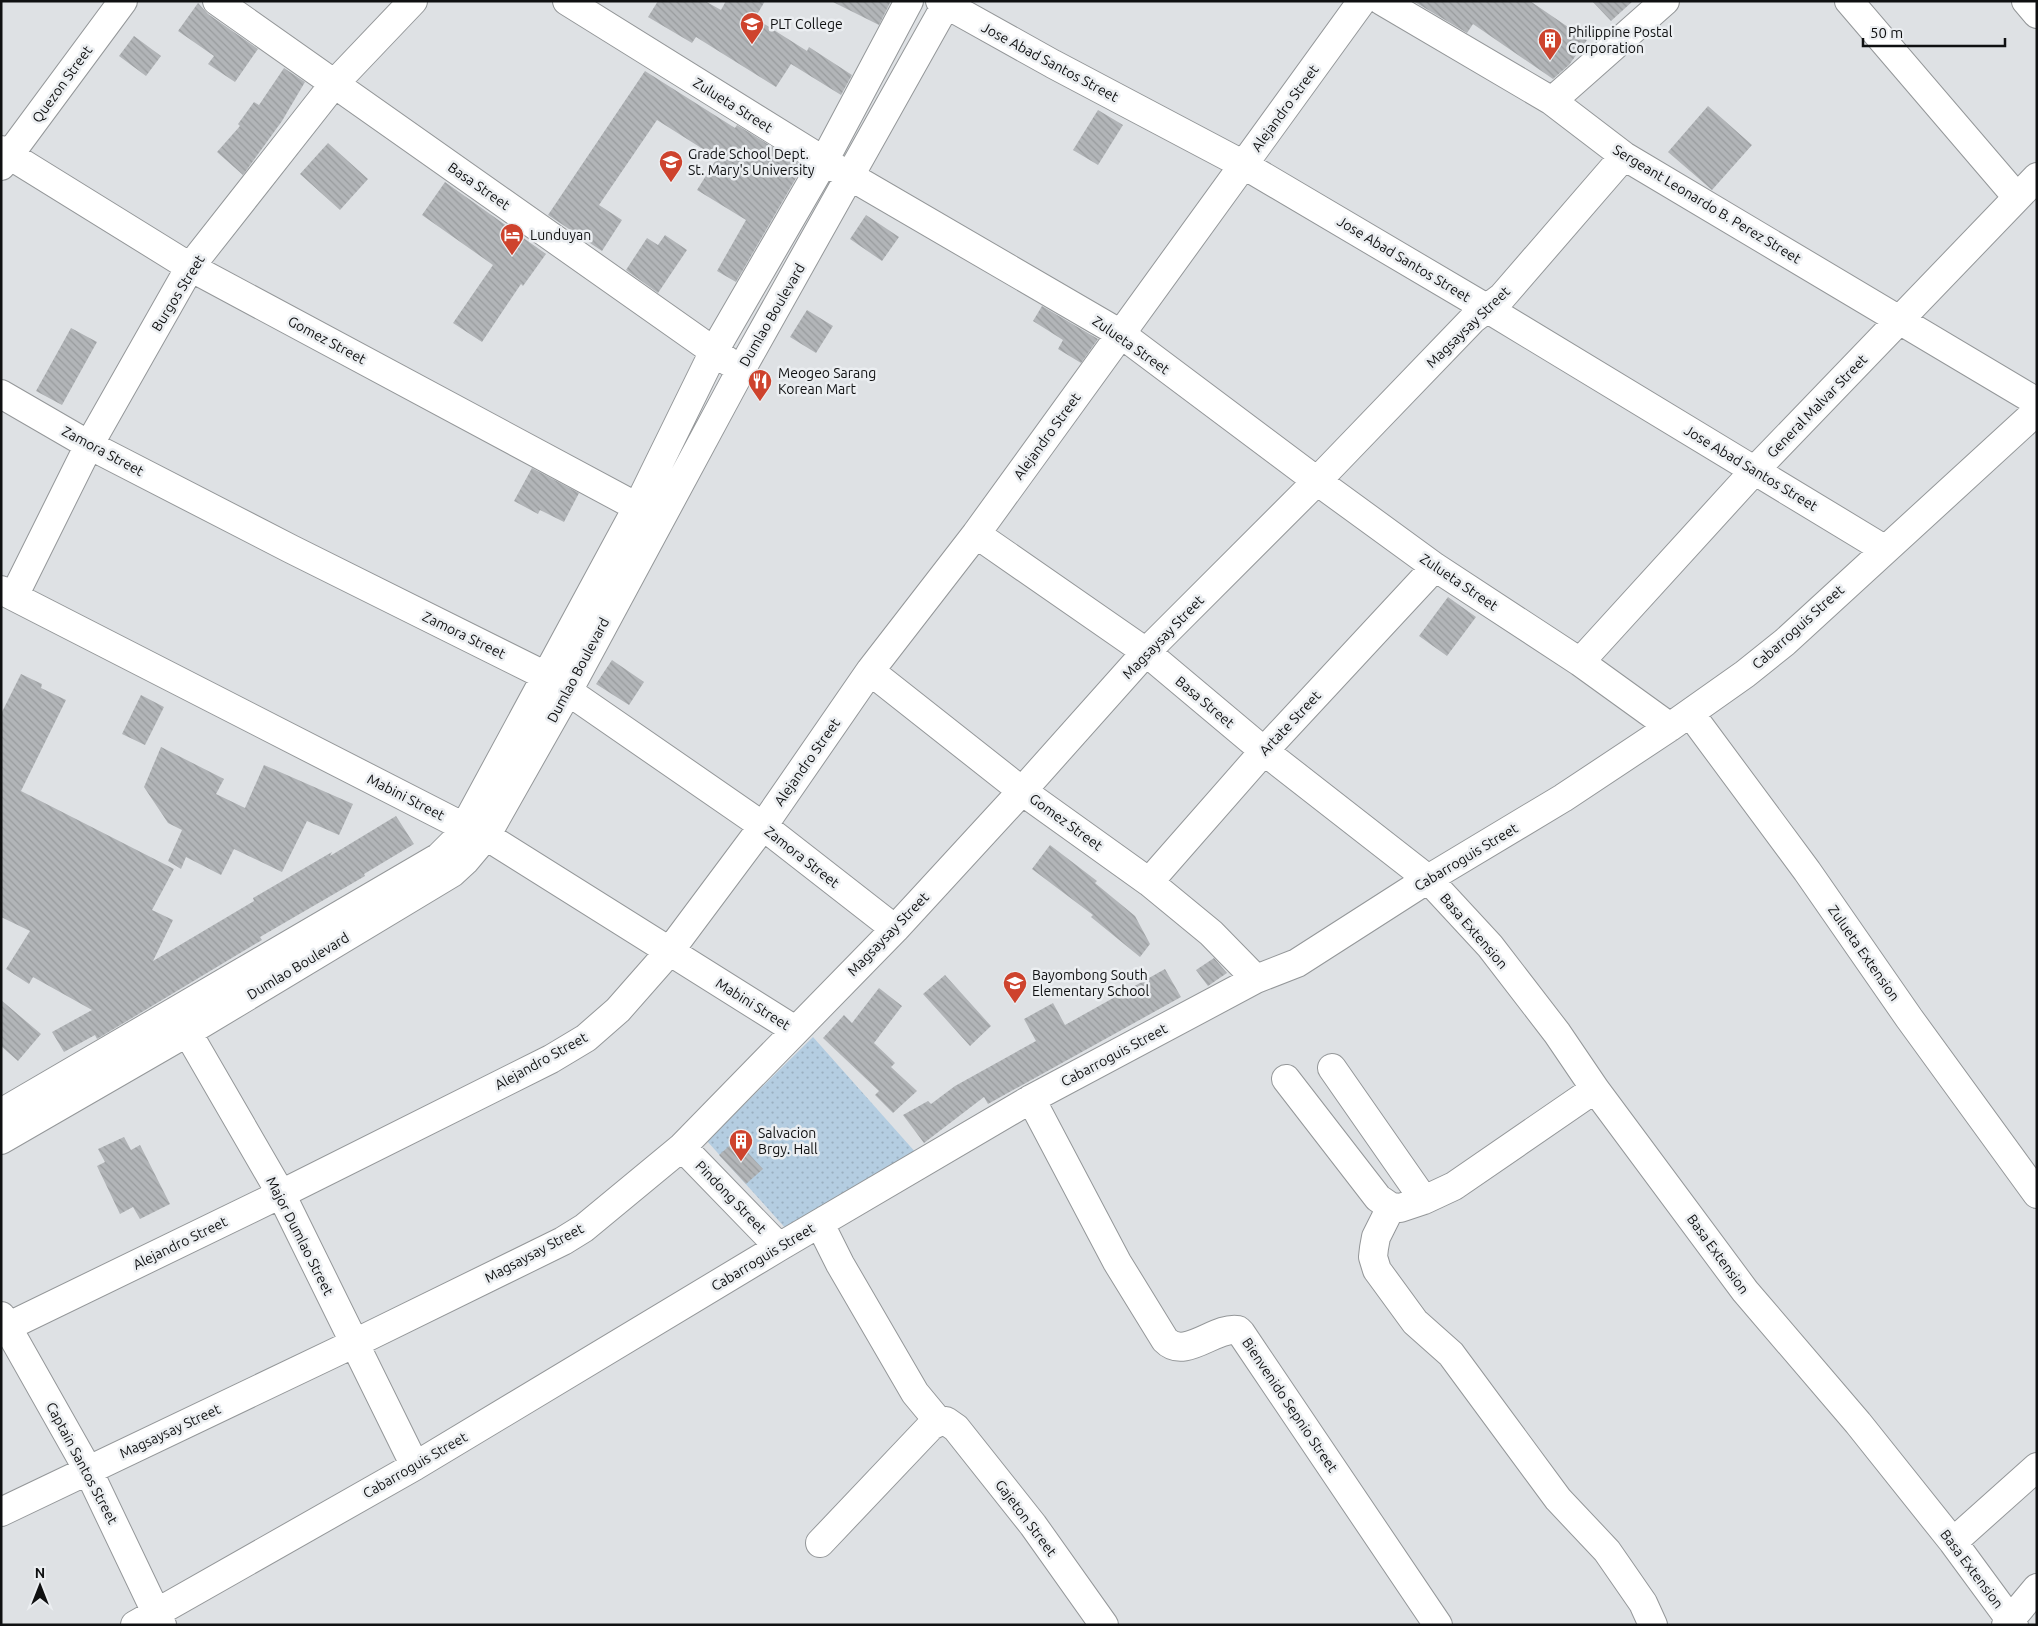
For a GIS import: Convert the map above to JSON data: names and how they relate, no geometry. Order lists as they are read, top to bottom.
{
  "streets": {
    "street": [
      "Jose Abad Santos Street",
      "Quezon Street",
      "Zulueta Street",
      "Alejandro Street",
      "Basa Street",
      "Sergeant Leonardo B. Perez Street",
      "Burgos Street",
      "Dumlao Boulevard",
      "Magsaysay Street",
      "Gomez Street",
      "General Malvar Street",
      "Zamora Street",
      "Cabarroguis Street",
      "Artate Street",
      "Mabini Street",
      "Basa Extension",
      "Zulueta Extension",
      "Pindong Street",
      "Major Dumlao Street",
      "Bienvenido Sepnio Street",
      "Captain Santos Street",
      "Gajeton Street"
    ]
  },
  "crossings": [
    ["Jose Abad Santos Street", "Alejandro Street"],
    ["Jose Abad Santos Street", "Dumlao Boulevard"],
    ["Jose Abad Santos Street", "Magsaysay Street"],
    ["Jose Abad Santos Street", "General Malvar Street"],
    ["Jose Abad Santos Street", "Cabarroguis Street"],
    ["Quezon Street", "Gomez Street"],
    ["Zulueta Street", "Alejandro Street"],
    ["Zulueta Street", "Dumlao Boulevard"],
    ["Zulueta Street", "Magsaysay Street"],
    ["Zulueta Street", "General Malvar Street"],
    ["Zulueta Street", "Cabarroguis Street"],
    ["Zulueta Street", "Artate Street"],
    ["Zulueta Street", "Zulueta Extension"],
    ["Alejandro Street", "Basa Street"],
    ["Alejandro Street", "Gomez Street"],
    ["Alejandro Street", "Zamora Street"],
    ["Alejandro Street", "Mabini Street"],
    ["Alejandro Street", "Major Dumlao Street"],
    ["Alejandro Street", "Captain Santos Street"],
    ["Basa Street", "Burgos Street"],
    ["Basa Street", "Dumlao Boulevard"],
    ["Basa Street", "Magsaysay Street"],
    ["Basa Street", "Cabarroguis Street"],
    ["Basa Street", "Artate Street"],
    ["Basa Street", "Basa Extension"],
    ["Sergeant Leonardo B. Perez Street", "Magsaysay Street"],
    ["Sergeant Leonardo B. Perez Street", "General Malvar Street"],
    ["Burgos Street", "Gomez Street"],
    ["Burgos Street", "Zamora Street"],
    ["Burgos Street", "Mabini Street"],
    ["Dumlao Boulevard", "Gomez Street"],
    ["Dumlao Boulevard", "Zamora Street"],
    ["Dumlao Boulevard", "Mabini Street"],
    ["Dumlao Boulevard", "Major Dumlao Street"],
    ["Magsaysay Street", "Gomez Street"],
    ["Magsaysay Street", "Zamora Street"],
    ["Magsaysay Street", "Mabini Street"],
    ["Magsaysay Street", "Pindong Street"],
    ["Magsaysay Street", "Major Dumlao Street"],
    ["Magsaysay Street", "Captain Santos Street"],
    ["Gomez Street", "Cabarroguis Street"],
    ["Gomez Street", "Artate Street"],
    ["Cabarroguis Street", "Basa Extension"],
    ["Cabarroguis Street", "Zulueta Extension"],
    ["Cabarroguis Street", "Pindong Street"],
    ["Cabarroguis Street", "Major Dumlao Street"],
    ["Cabarroguis Street", "Bienvenido Sepnio Street"],
    ["Cabarroguis Street", "Captain Santos Street"],
    ["Cabarroguis Street", "Gajeton Street"]
  ],
  "places": {
    "school or university": ["PLT College", "Grade School Dept. St. Mary's University", "Bayombong South Elementary School"],
    "building": ["Philippine Postal Corporation", "Salvacion Brgy. Hall"],
    "hotel": ["Lunduyan"],
    "restaurant": ["Meogeo Sarang Korean Mart"]
  },
  "scale_bar": "50 m",
  "north": "top"
}
